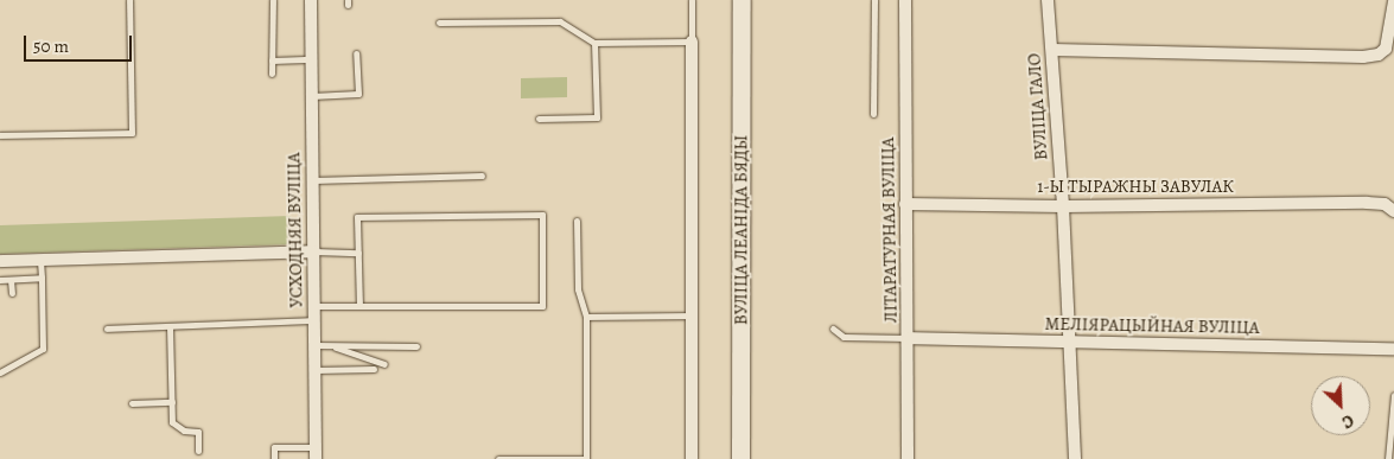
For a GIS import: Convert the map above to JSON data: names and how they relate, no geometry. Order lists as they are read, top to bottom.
{
  "streets": {
    "main road": ["ВУЛІЦА ЛЕАНІДА БЯДЫ"],
    "street": [
      "ВУЛІЦА ГАЛО",
      "1-Ы ТЫРАЖНЫ ЗАВУЛАК",
      "УСХОДНЯЯ ВУЛІЦА",
      "ЛІТАРАТУРНАЯ ВУЛІЦА",
      "МЕЛІЯРАЦЫЙНАЯ ВУЛІЦА"
    ]
  },
  "crossings": [
    ["ВУЛІЦА ГАЛО", "1-Ы ТЫРАЖНЫ ЗАВУЛАК"],
    ["ВУЛІЦА ГАЛО", "МЕЛІЯРАЦЫЙНАЯ ВУЛІЦА"],
    ["1-Ы ТЫРАЖНЫ ЗАВУЛАК", "ЛІТАРАТУРНАЯ ВУЛІЦА"],
    ["ЛІТАРАТУРНАЯ ВУЛІЦА", "МЕЛІЯРАЦЫЙНАЯ ВУЛІЦА"]
  ],
  "scale_bar": "50 m",
  "north": "bottom right"
}
